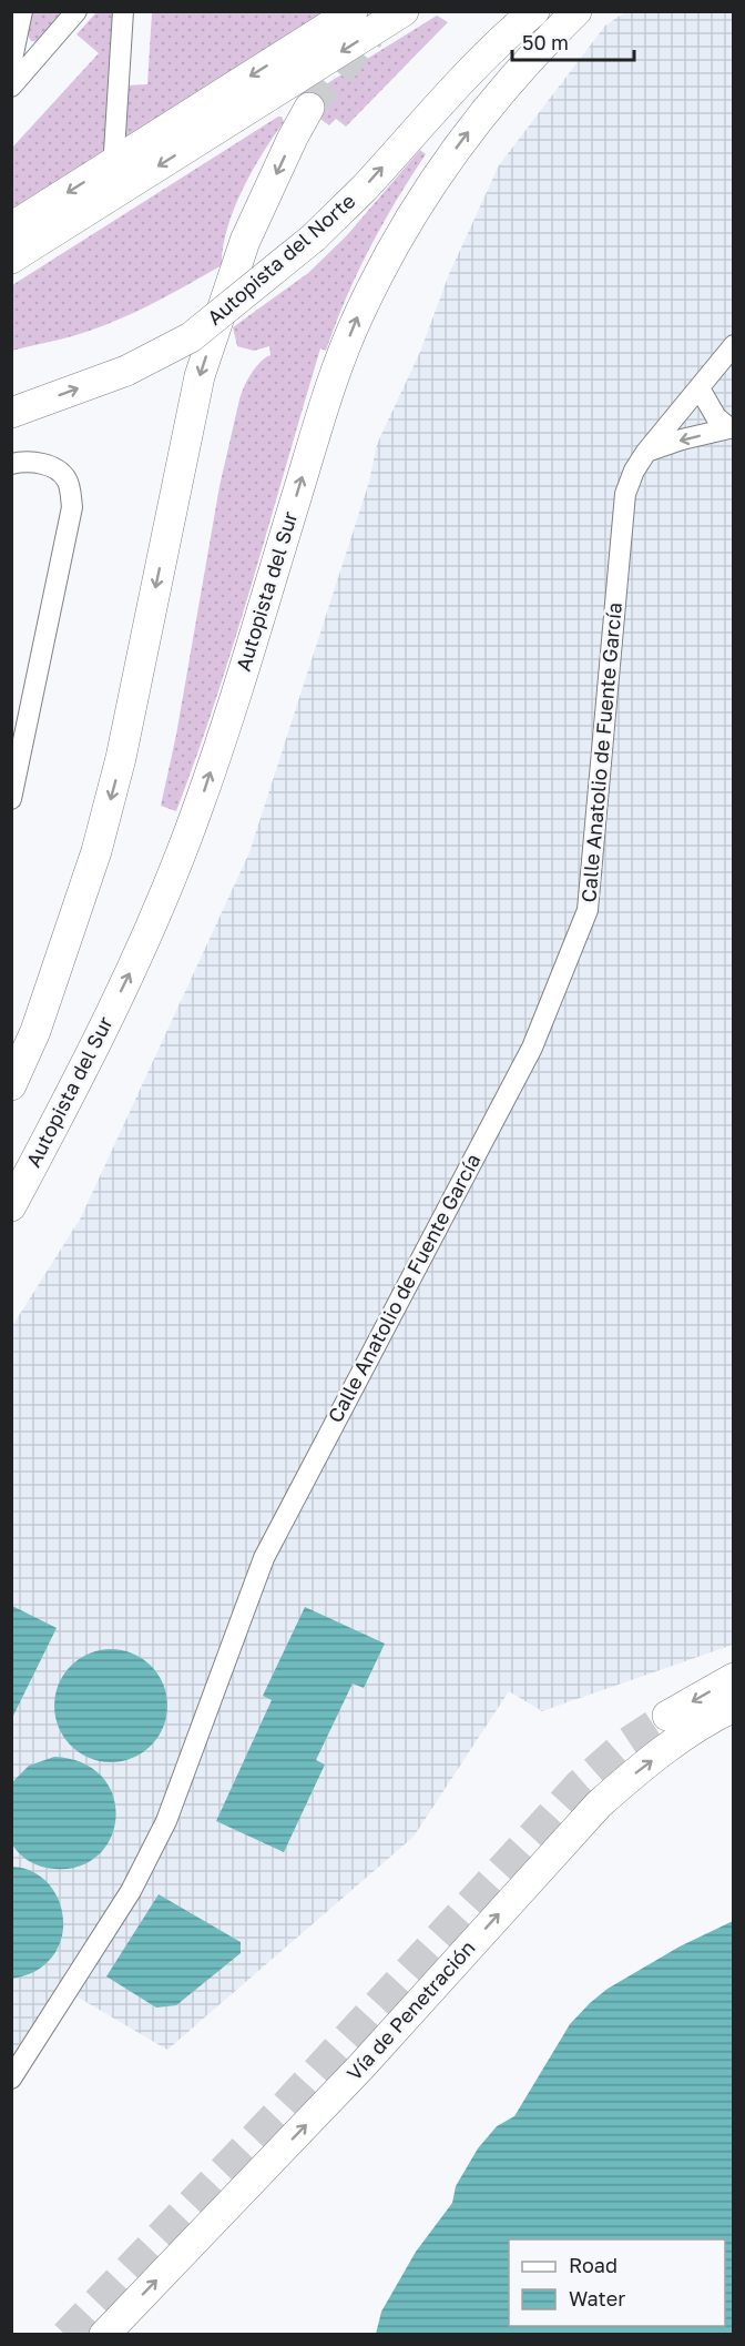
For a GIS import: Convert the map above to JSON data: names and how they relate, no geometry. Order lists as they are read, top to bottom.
{
  "streets": {
    "highway": ["Autopista del Norte", "Autopista del Sur", "Vía de Penetración"],
    "street": ["Calle Anatolio de Fuente García"]
  },
  "one_way": ["Vía de Penetración"],
  "legend": ["Road", "Water"],
  "scale_bar": "50 m"
}
